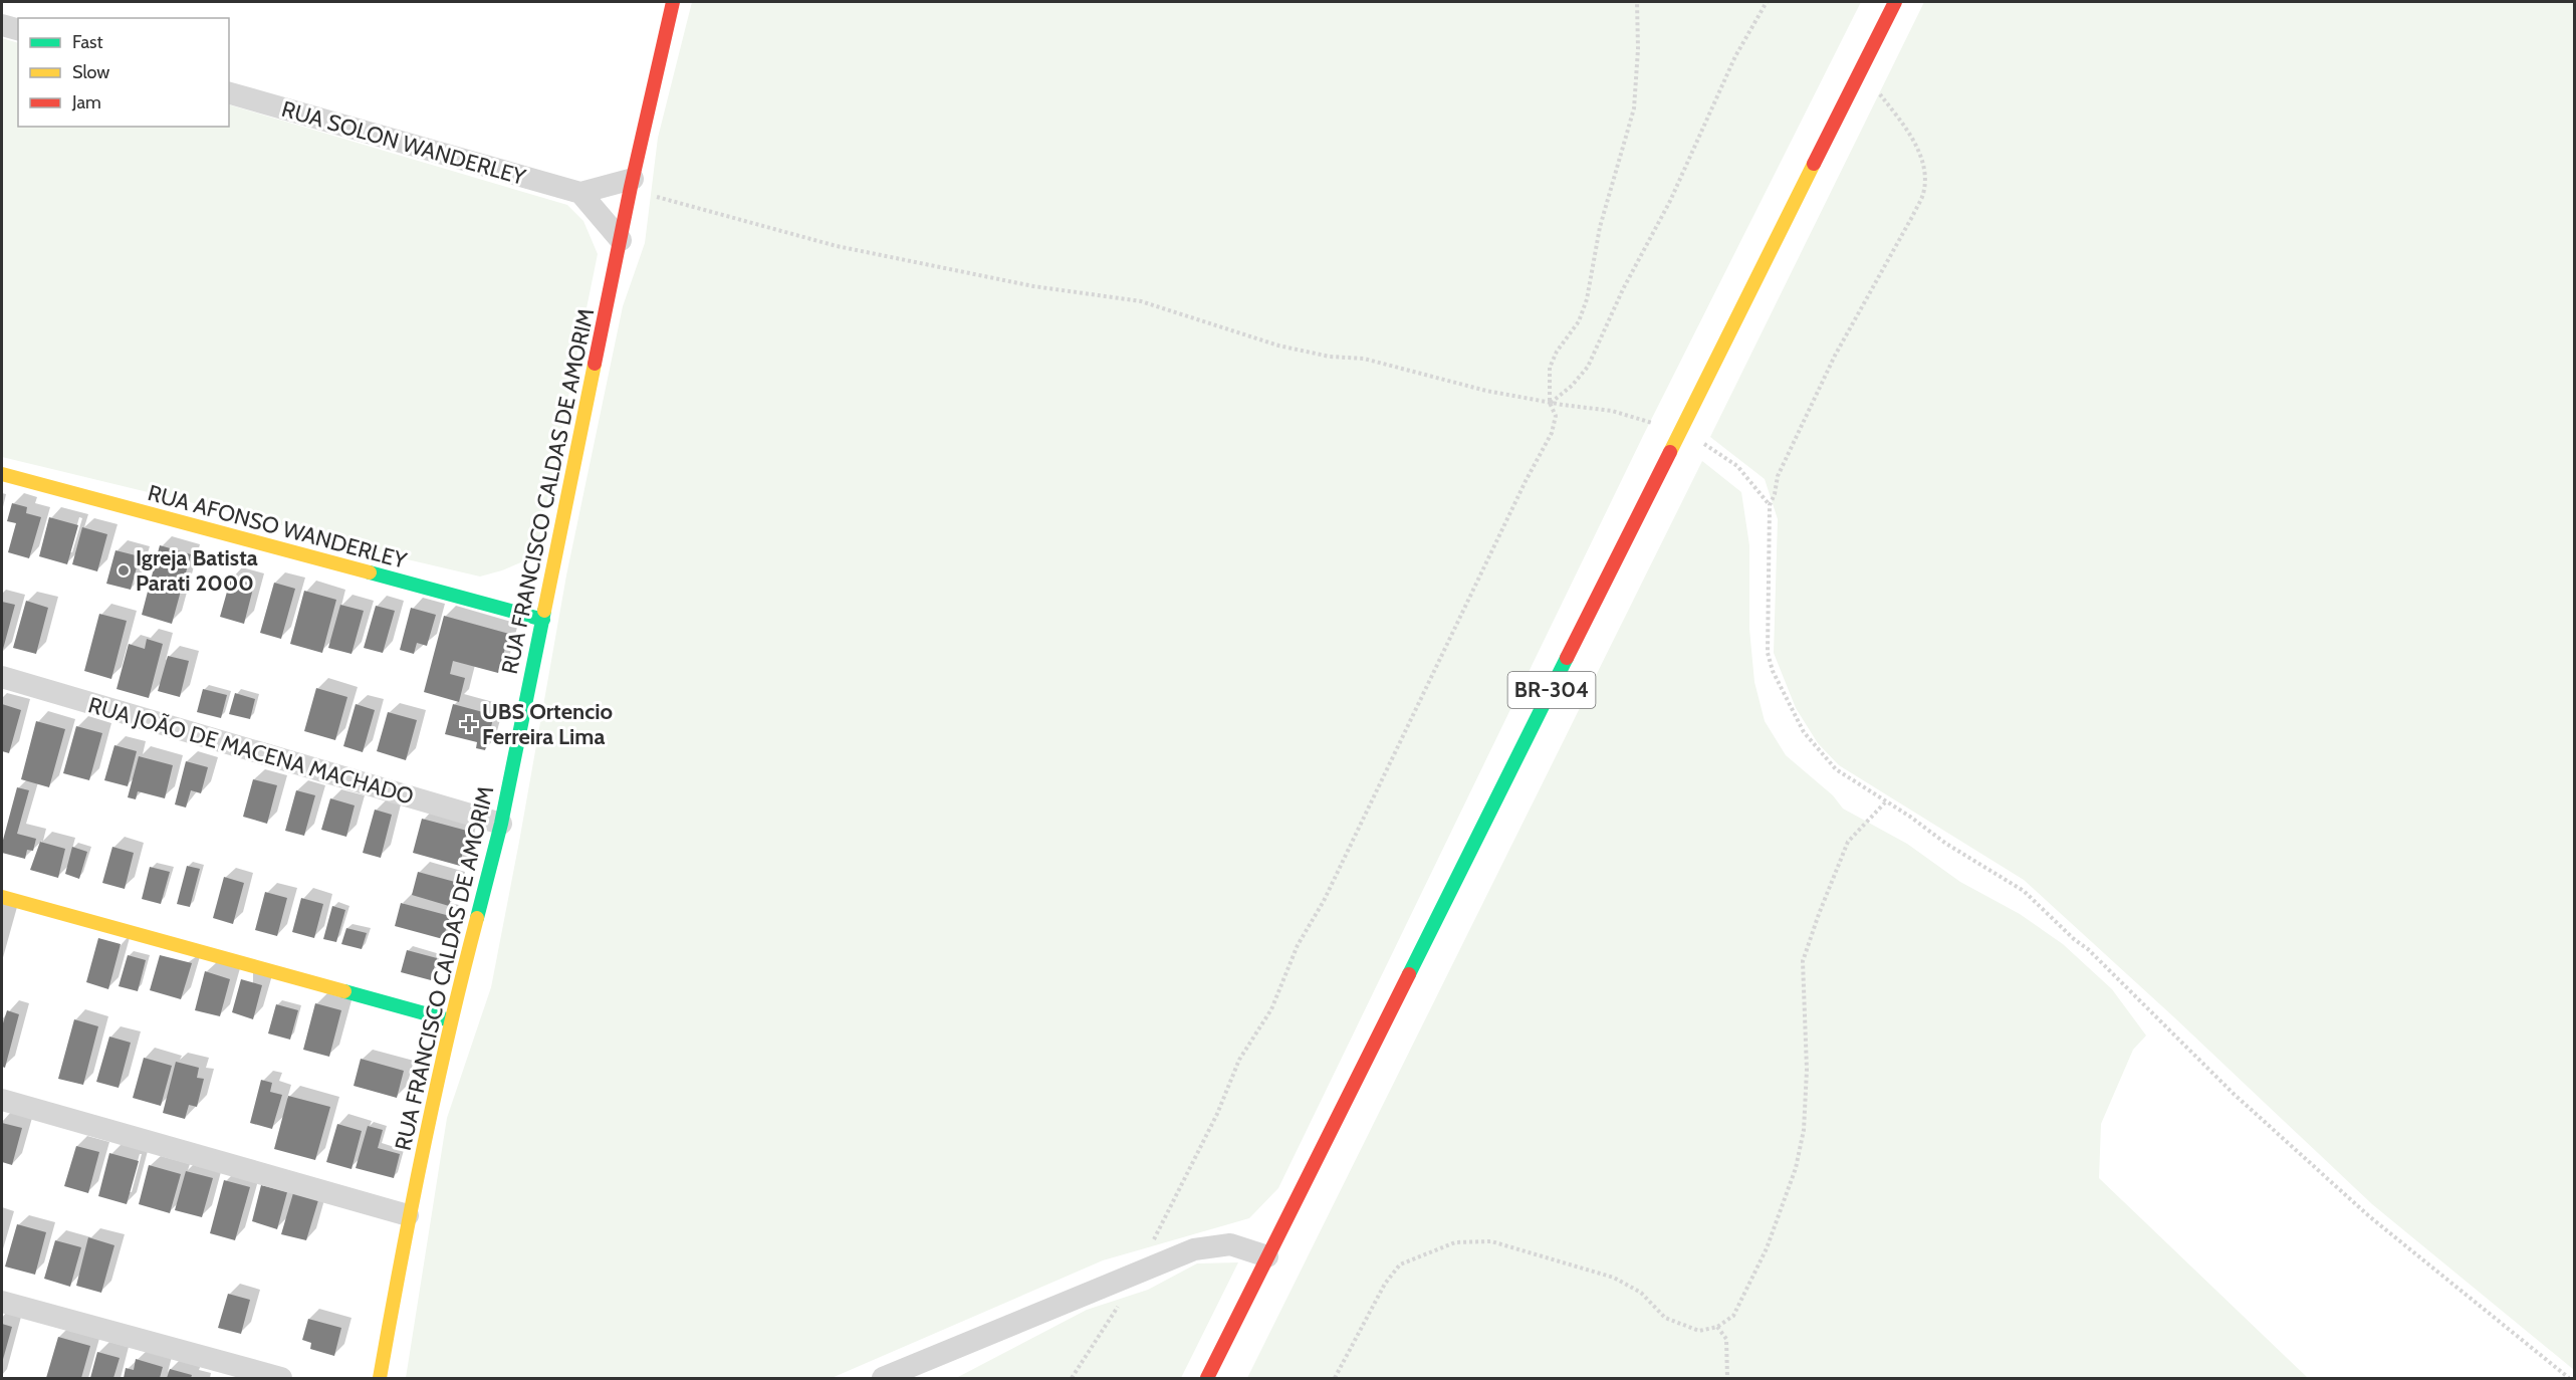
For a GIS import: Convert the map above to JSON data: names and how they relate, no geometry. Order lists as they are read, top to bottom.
{
  "streets": {
    "main road": ["RUA FRANCISCO CALDAS DE AMORIM", "RUA AFONSO WANDERLEY", "BR-304"],
    "street": ["RUA SOLON WANDERLEY", "RUA JOÃO DE MACENA MACHADO"]
  },
  "crossings": [
    ["RUA FRANCISCO CALDAS DE AMORIM", "RUA AFONSO WANDERLEY"],
    ["RUA FRANCISCO CALDAS DE AMORIM", "RUA JOÃO DE MACENA MACHADO"]
  ],
  "places": {
    "other": ["Igreja Batista Parati 2000"],
    "health": ["UBS Ortencio Ferreira Lima"]
  },
  "legend": ["Fast", "Slow", "Jam"]
}
